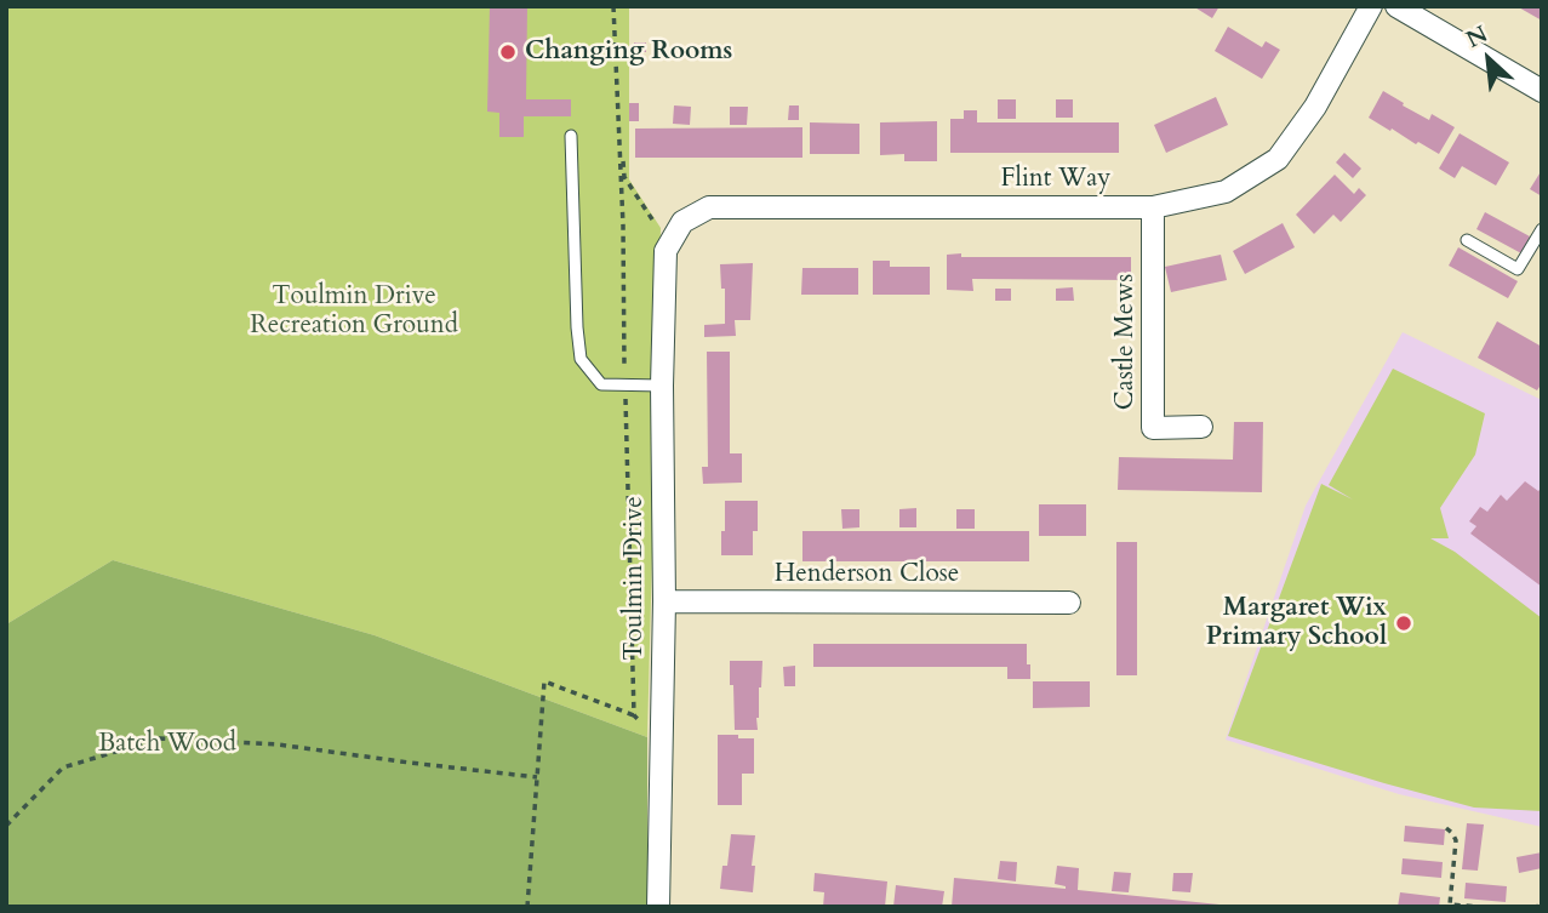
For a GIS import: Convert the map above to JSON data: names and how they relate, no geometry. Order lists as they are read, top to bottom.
{
  "streets": {
    "street": [
      "Flint Way",
      "Castle Mews",
      "Henderson Close",
      "Toulmin Drive"
    ]
  },
  "crossings": [
    ["Flint Way", "Castle Mews"],
    ["Flint Way", "Toulmin Drive"],
    ["Henderson Close", "Toulmin Drive"]
  ],
  "parks": ["Toulmin Drive Recreation Ground", "Batch Wood"],
  "places": ["Changing Rooms", "Margaret Wix Primary School"],
  "north": "top left"
}
